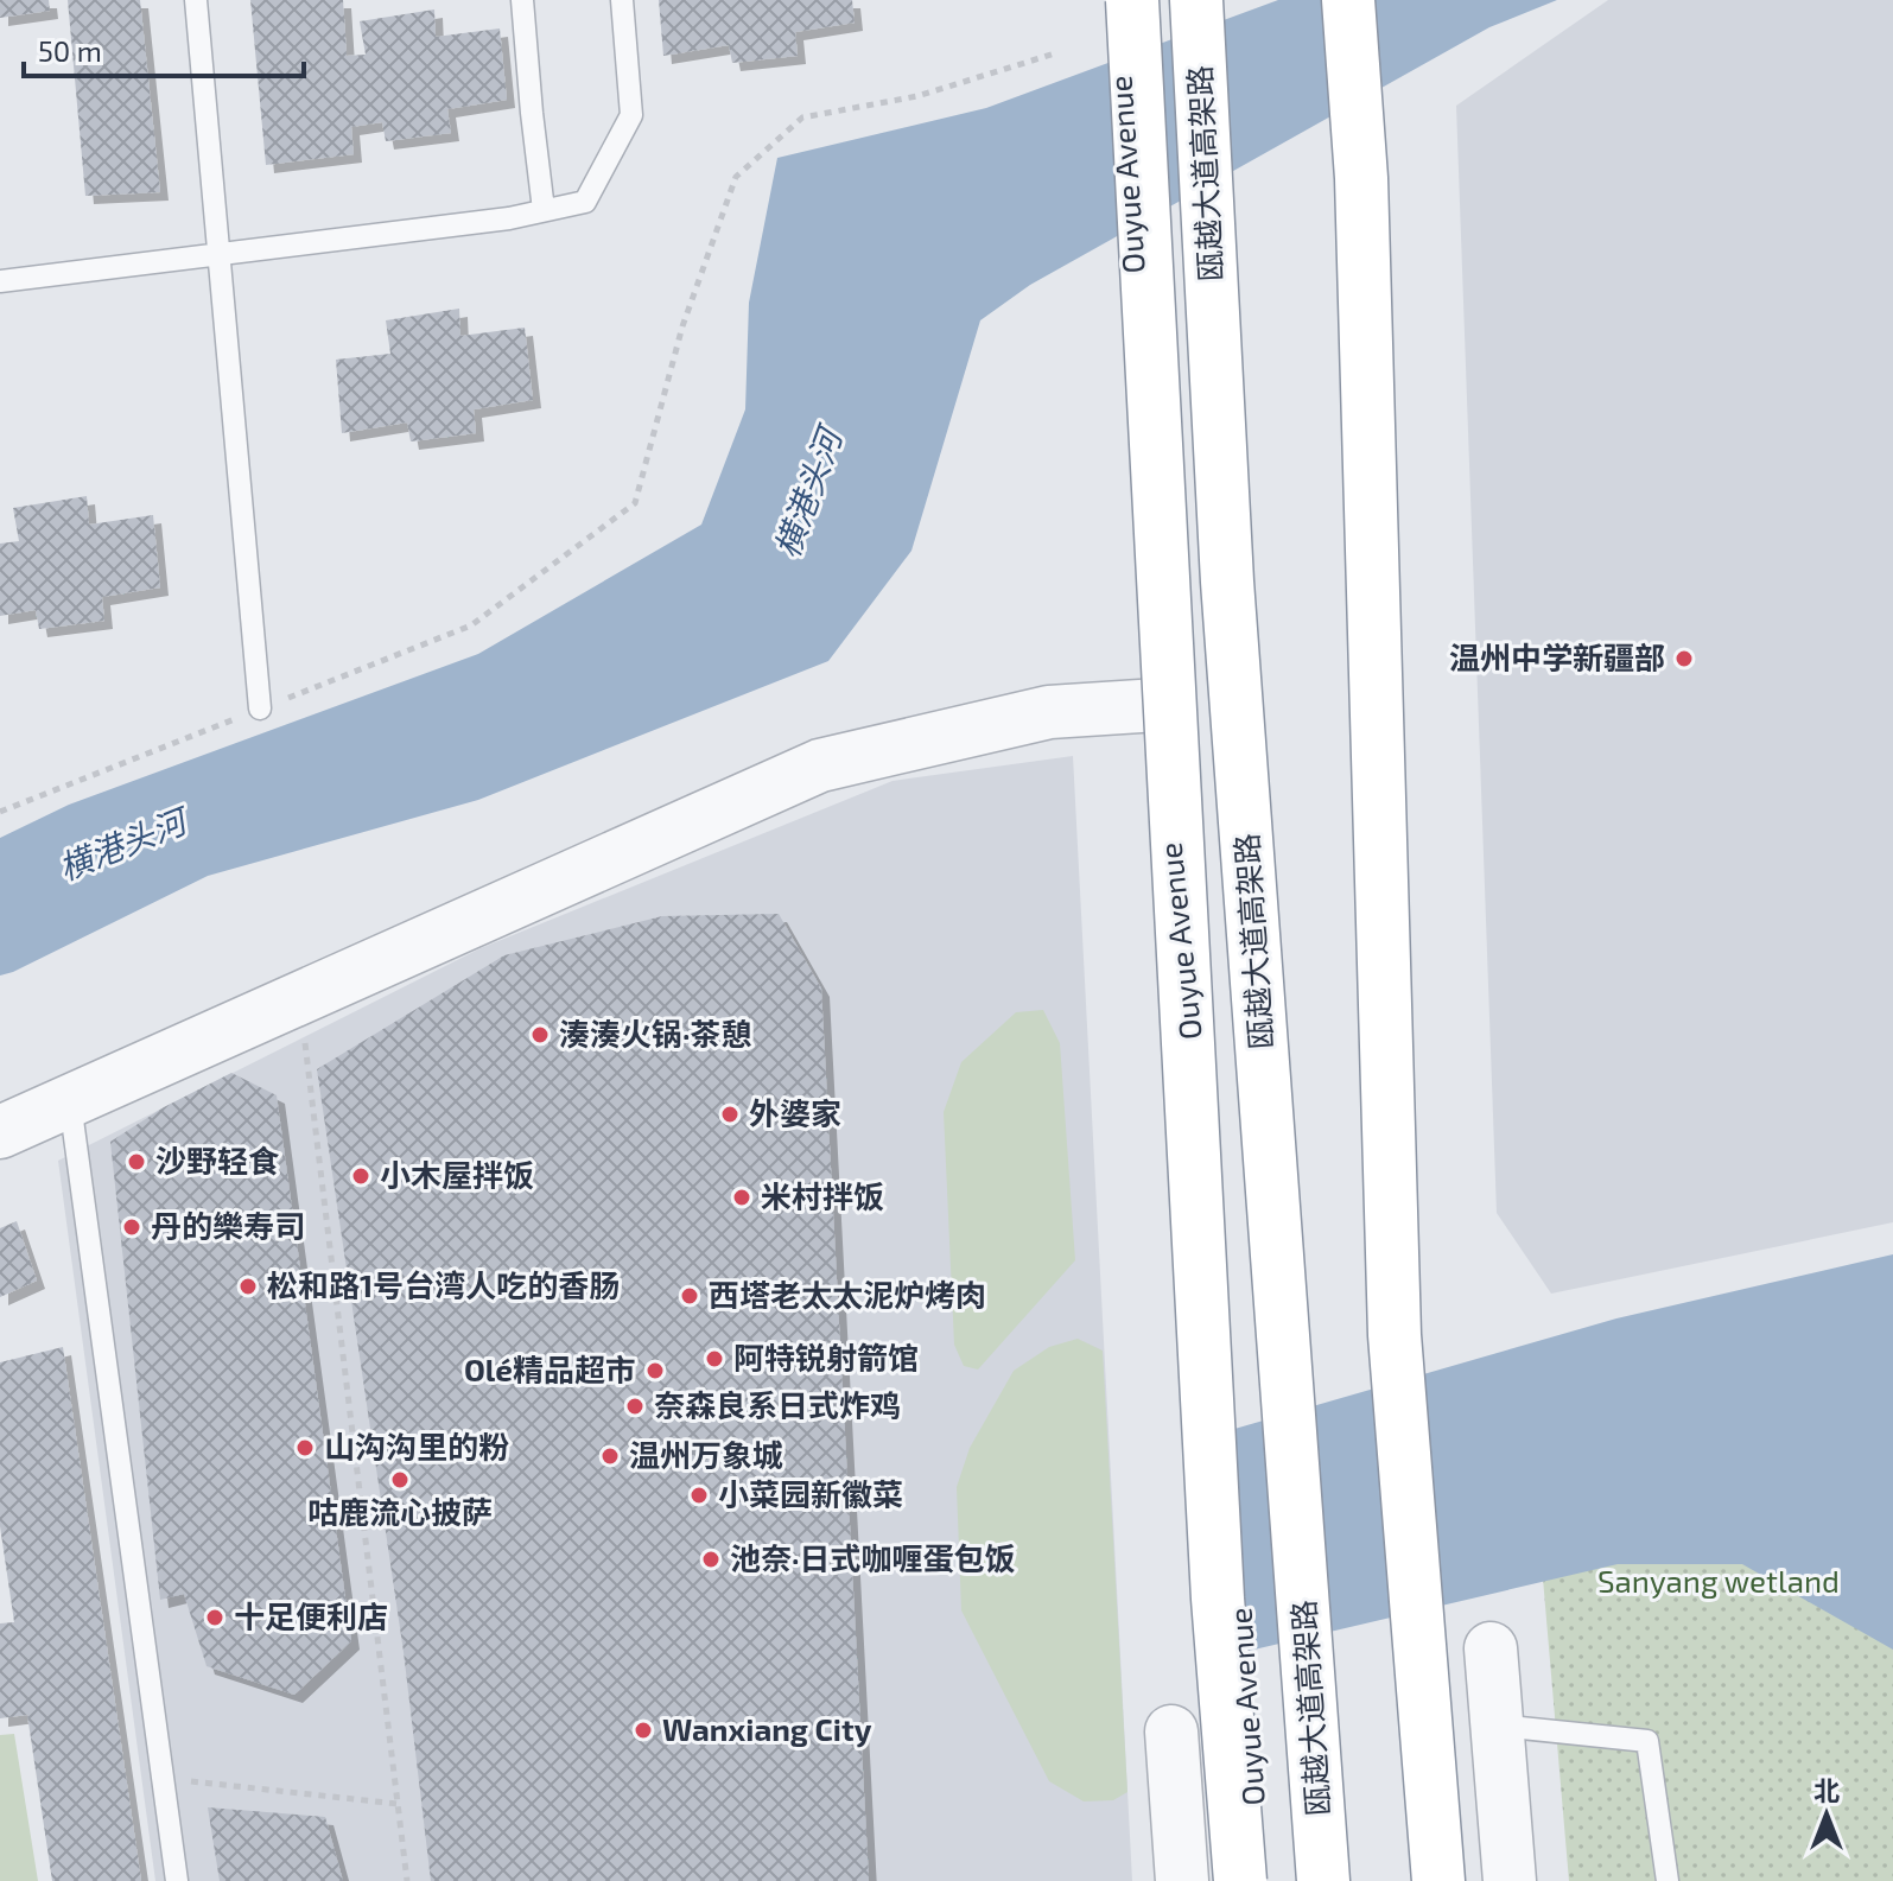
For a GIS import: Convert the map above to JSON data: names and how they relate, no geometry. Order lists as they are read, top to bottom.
{
  "streets": {
    "highway": ["瓯越大道高架路", "Ouyue Avenue"]
  },
  "crossings": [
    ["瓯越大道高架路", "Ouyue Avenue"]
  ],
  "water": ["横港头河"],
  "parks": ["Sanyang wetland"],
  "places": [
    "温州中学新疆部",
    "湊湊火锅·茶憩",
    "外婆家",
    "沙野轻食",
    "小木屋拌饭",
    "米村拌饭",
    "丹的樂寿司",
    "松和路1号台湾人吃的香肠",
    "西塔老太太泥炉烤肉",
    "阿特锐射箭馆",
    "Olé精品超市",
    "奈森良系日式炸鸡",
    "山沟沟里的粉",
    "温州万象城",
    "咕鹿流心披萨",
    "小菜园新徽菜",
    "池奈·日式咖喱蛋包饭",
    "十足便利店",
    "Wanxiang City"
  ],
  "scale_bar": "50 m",
  "north": "top"
}
